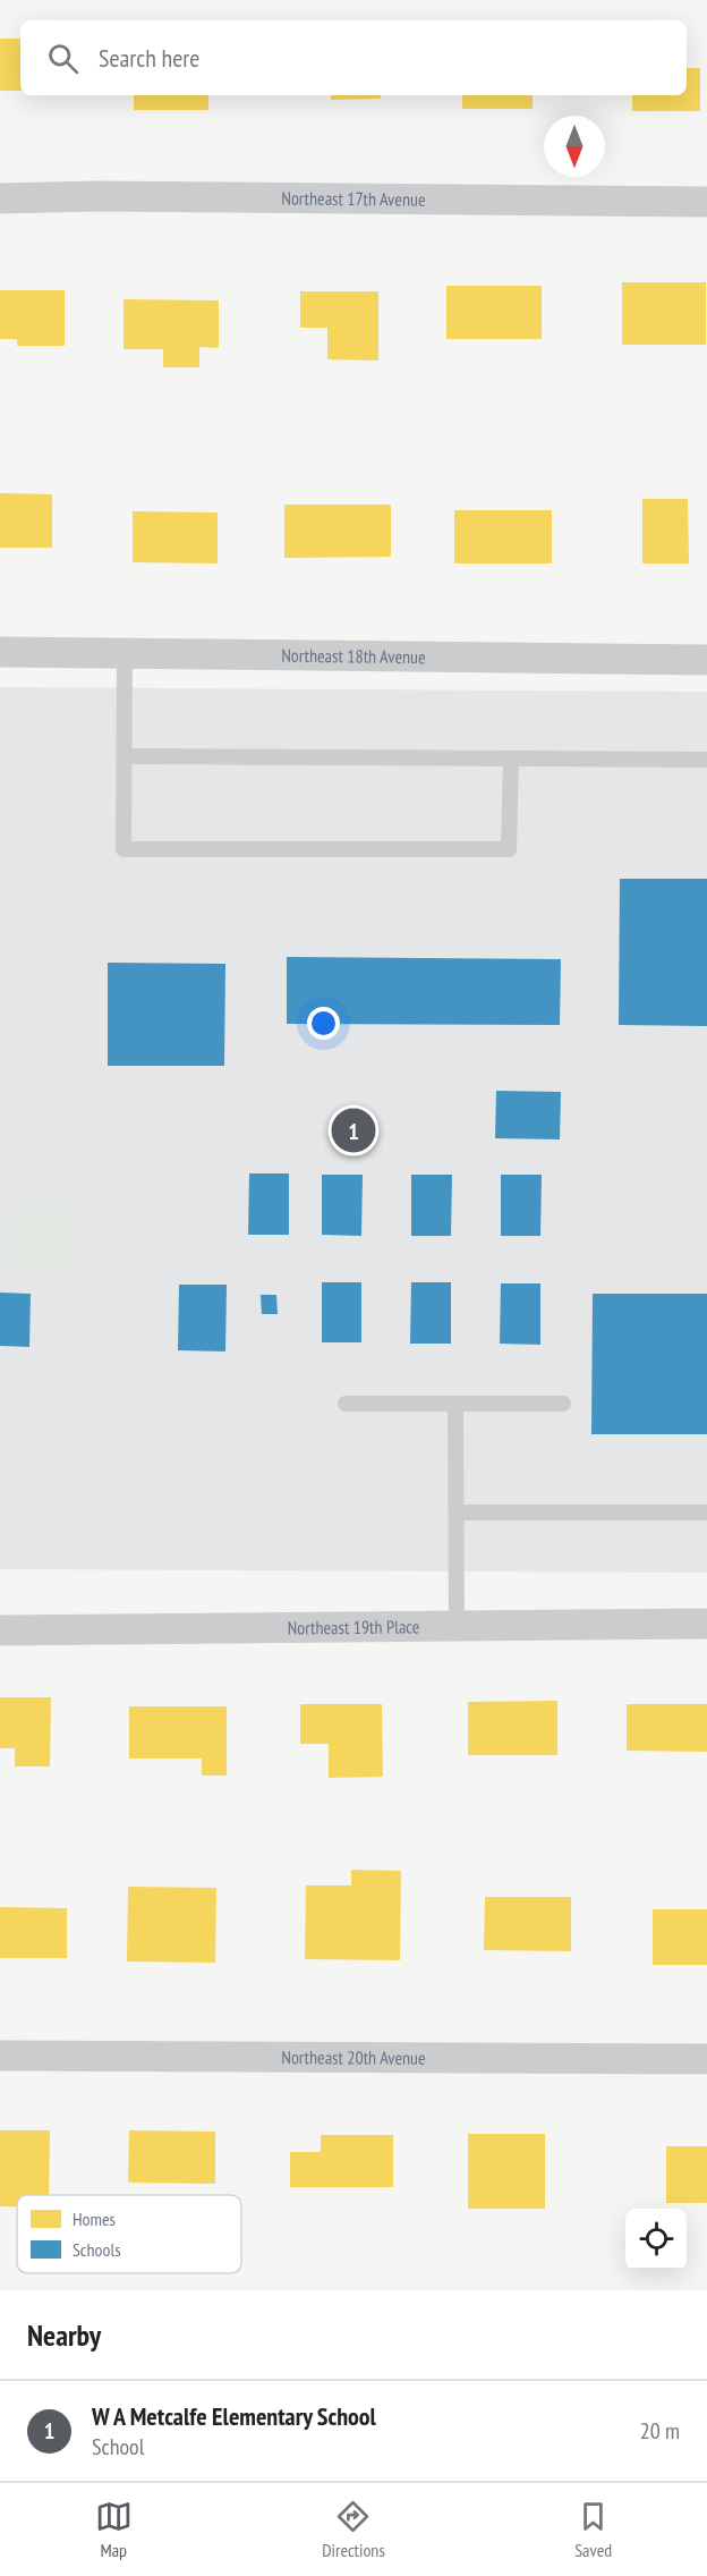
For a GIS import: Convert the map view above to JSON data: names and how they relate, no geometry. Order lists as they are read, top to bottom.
{
  "streets": {
    "street": [
      "Northeast 17th Avenue",
      "Northeast 18th Avenue",
      "Northeast 19th Place",
      "Northeast 20th Avenue"
    ]
  },
  "legend": ["Homes", "Schools"],
  "north": "bottom",
  "page": {
    "search": "Search here",
    "pins": "1",
    "heading": "Nearby",
    "list": [
      {
        "mark": "1",
        "name": "W A Metcalfe Elementary School",
        "note": "School",
        "value": "20 m"
      }
    ],
    "nav": ["Map", "Directions", "Saved"]
  }
}
